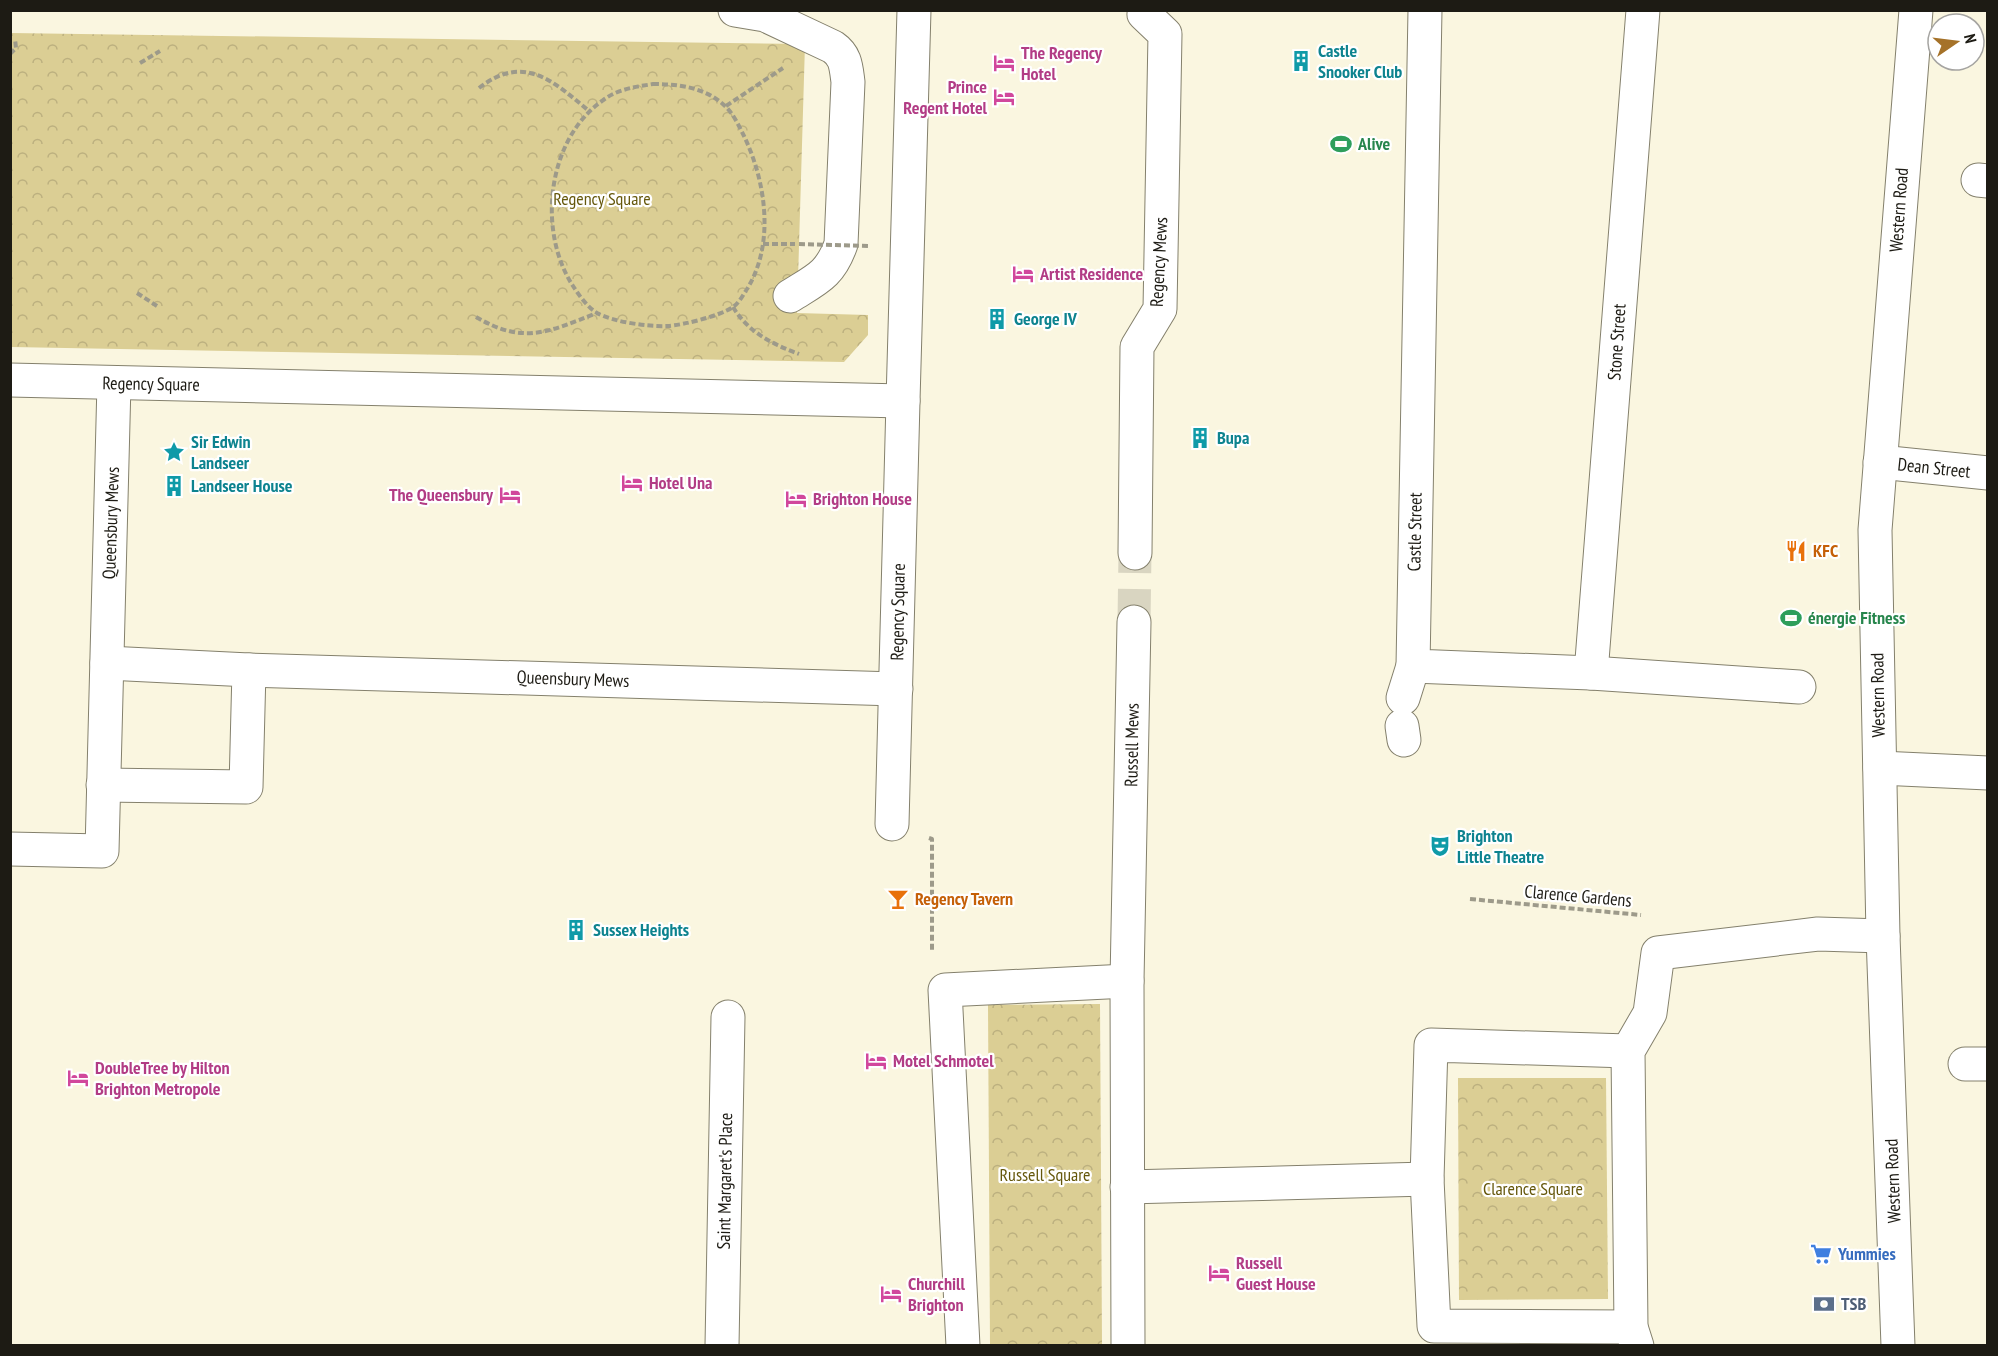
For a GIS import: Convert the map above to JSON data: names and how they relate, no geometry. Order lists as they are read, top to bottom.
{
  "streets": {
    "street": [
      "Western Road",
      "Regency Mews",
      "Stone Street",
      "Regency Square",
      "Dean Street",
      "Queensbury Mews",
      "Castle Street",
      "Russell Mews",
      "Saint Margaret's Place"
    ],
    "path": ["Clarence Gardens"]
  },
  "crossings": [
    ["Western Road", "Dean Street"],
    ["Regency Square", "Queensbury Mews"]
  ],
  "parks": ["Regency Square", "Russell Square", "Clarence Square"],
  "places": {
    "building": [
      "Castle Snooker Club",
      "George IV",
      "Bupa",
      "Landseer House",
      "Sussex Heights"
    ],
    "hotel": [
      "The Regency Hotel",
      "Prince Regent Hotel",
      "Artist Residence",
      "Hotel Una",
      "The Queensbury",
      "Brighton House",
      "Motel Schmotel",
      "DoubleTree by Hilton Brighton Metropole",
      "Russell Guest House",
      "Churchill Brighton"
    ],
    "sports": ["Alive", "énergie Fitness"],
    "place": ["Sir Edwin Landseer"],
    "restaurant": ["KFC"],
    "theatre": ["Brighton Little Theatre"],
    "bar": ["Regency Tavern"],
    "supermarket": ["Yummies"],
    "bank": ["TSB"]
  },
  "north": "right"
}
